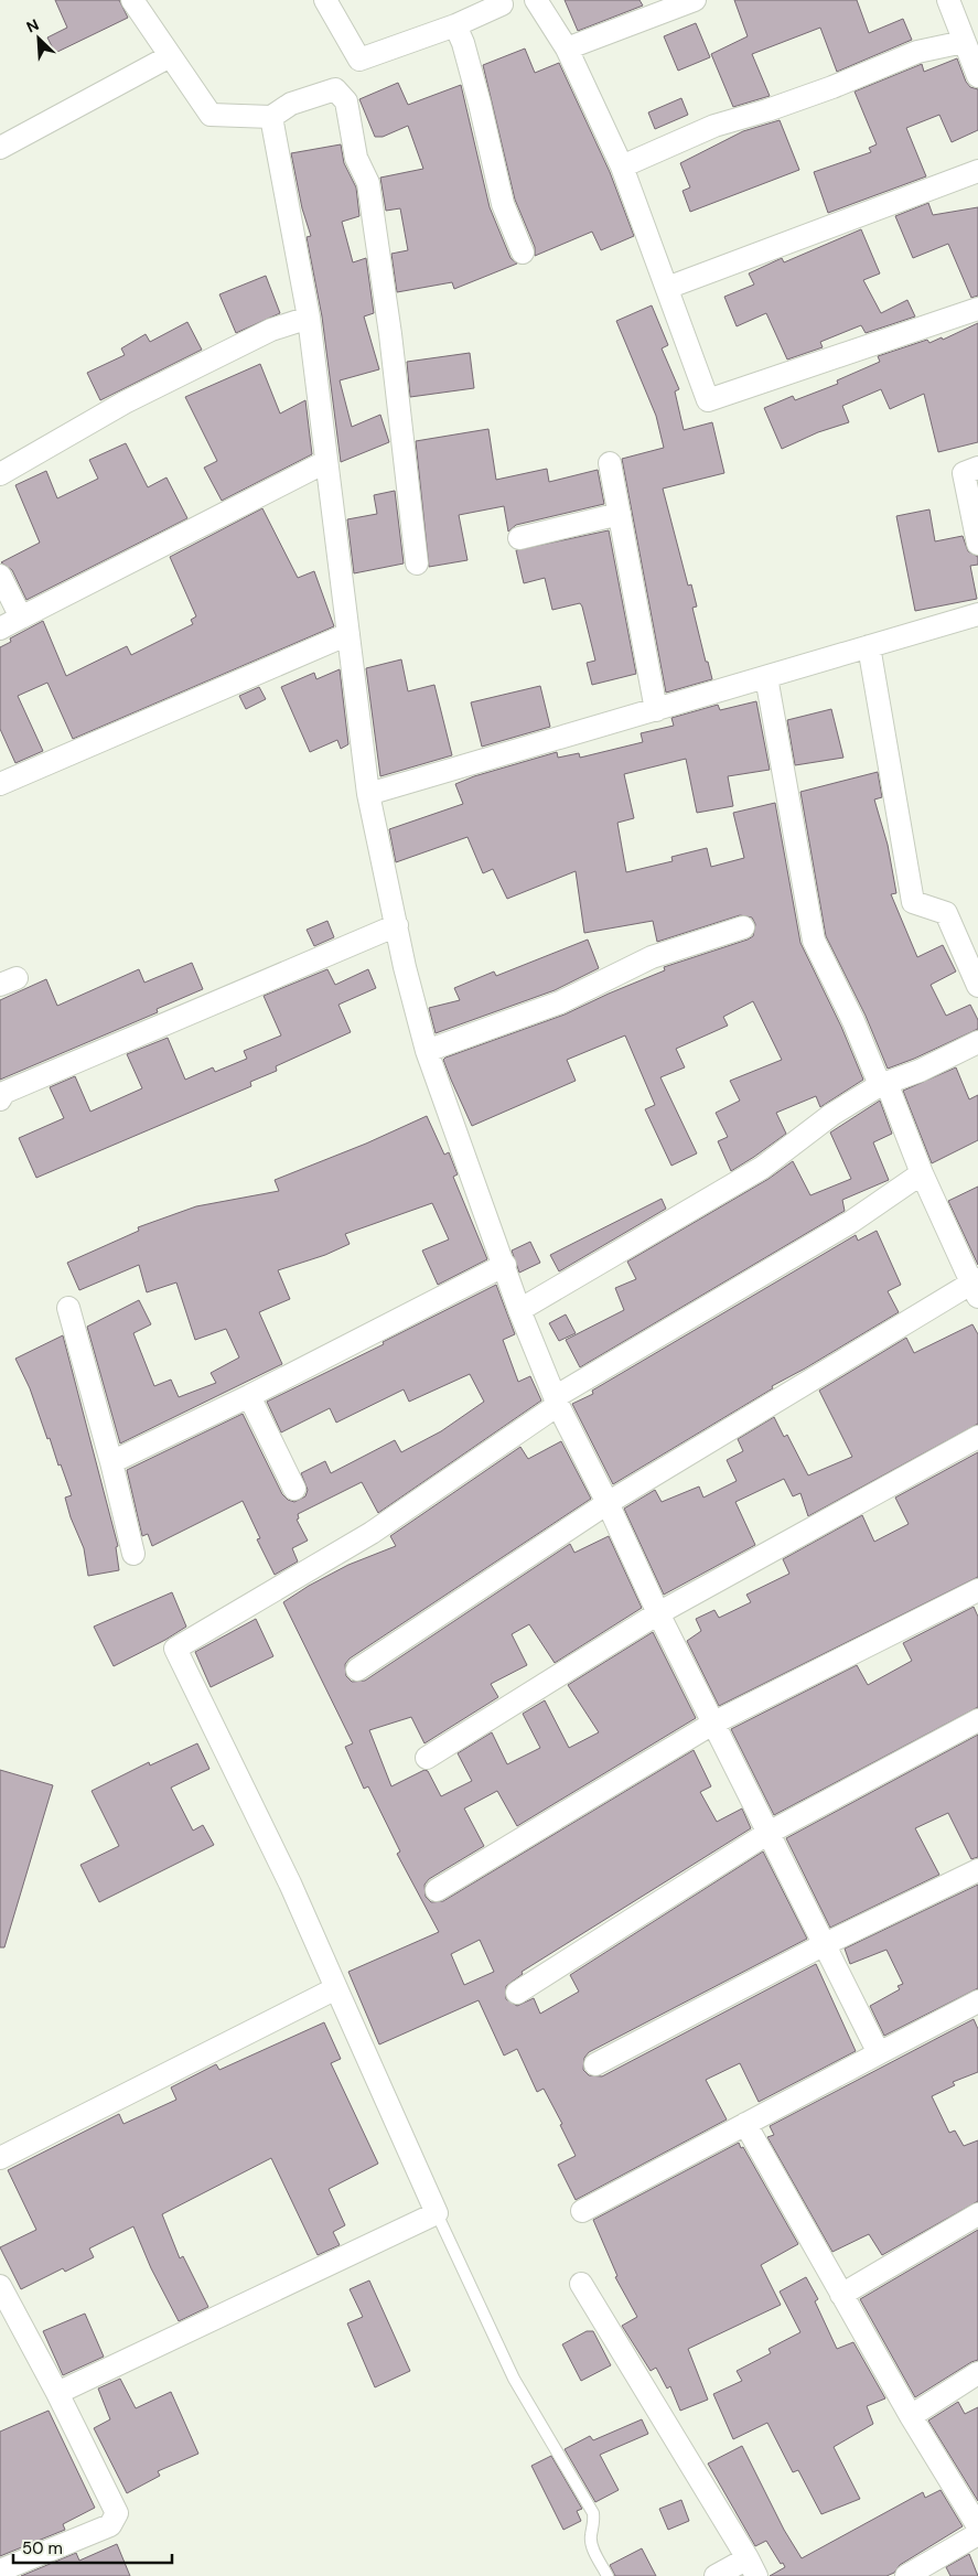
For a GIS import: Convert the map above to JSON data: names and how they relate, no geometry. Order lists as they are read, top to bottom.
{
  "scale_bar": "50 m",
  "north": "top left"
}
